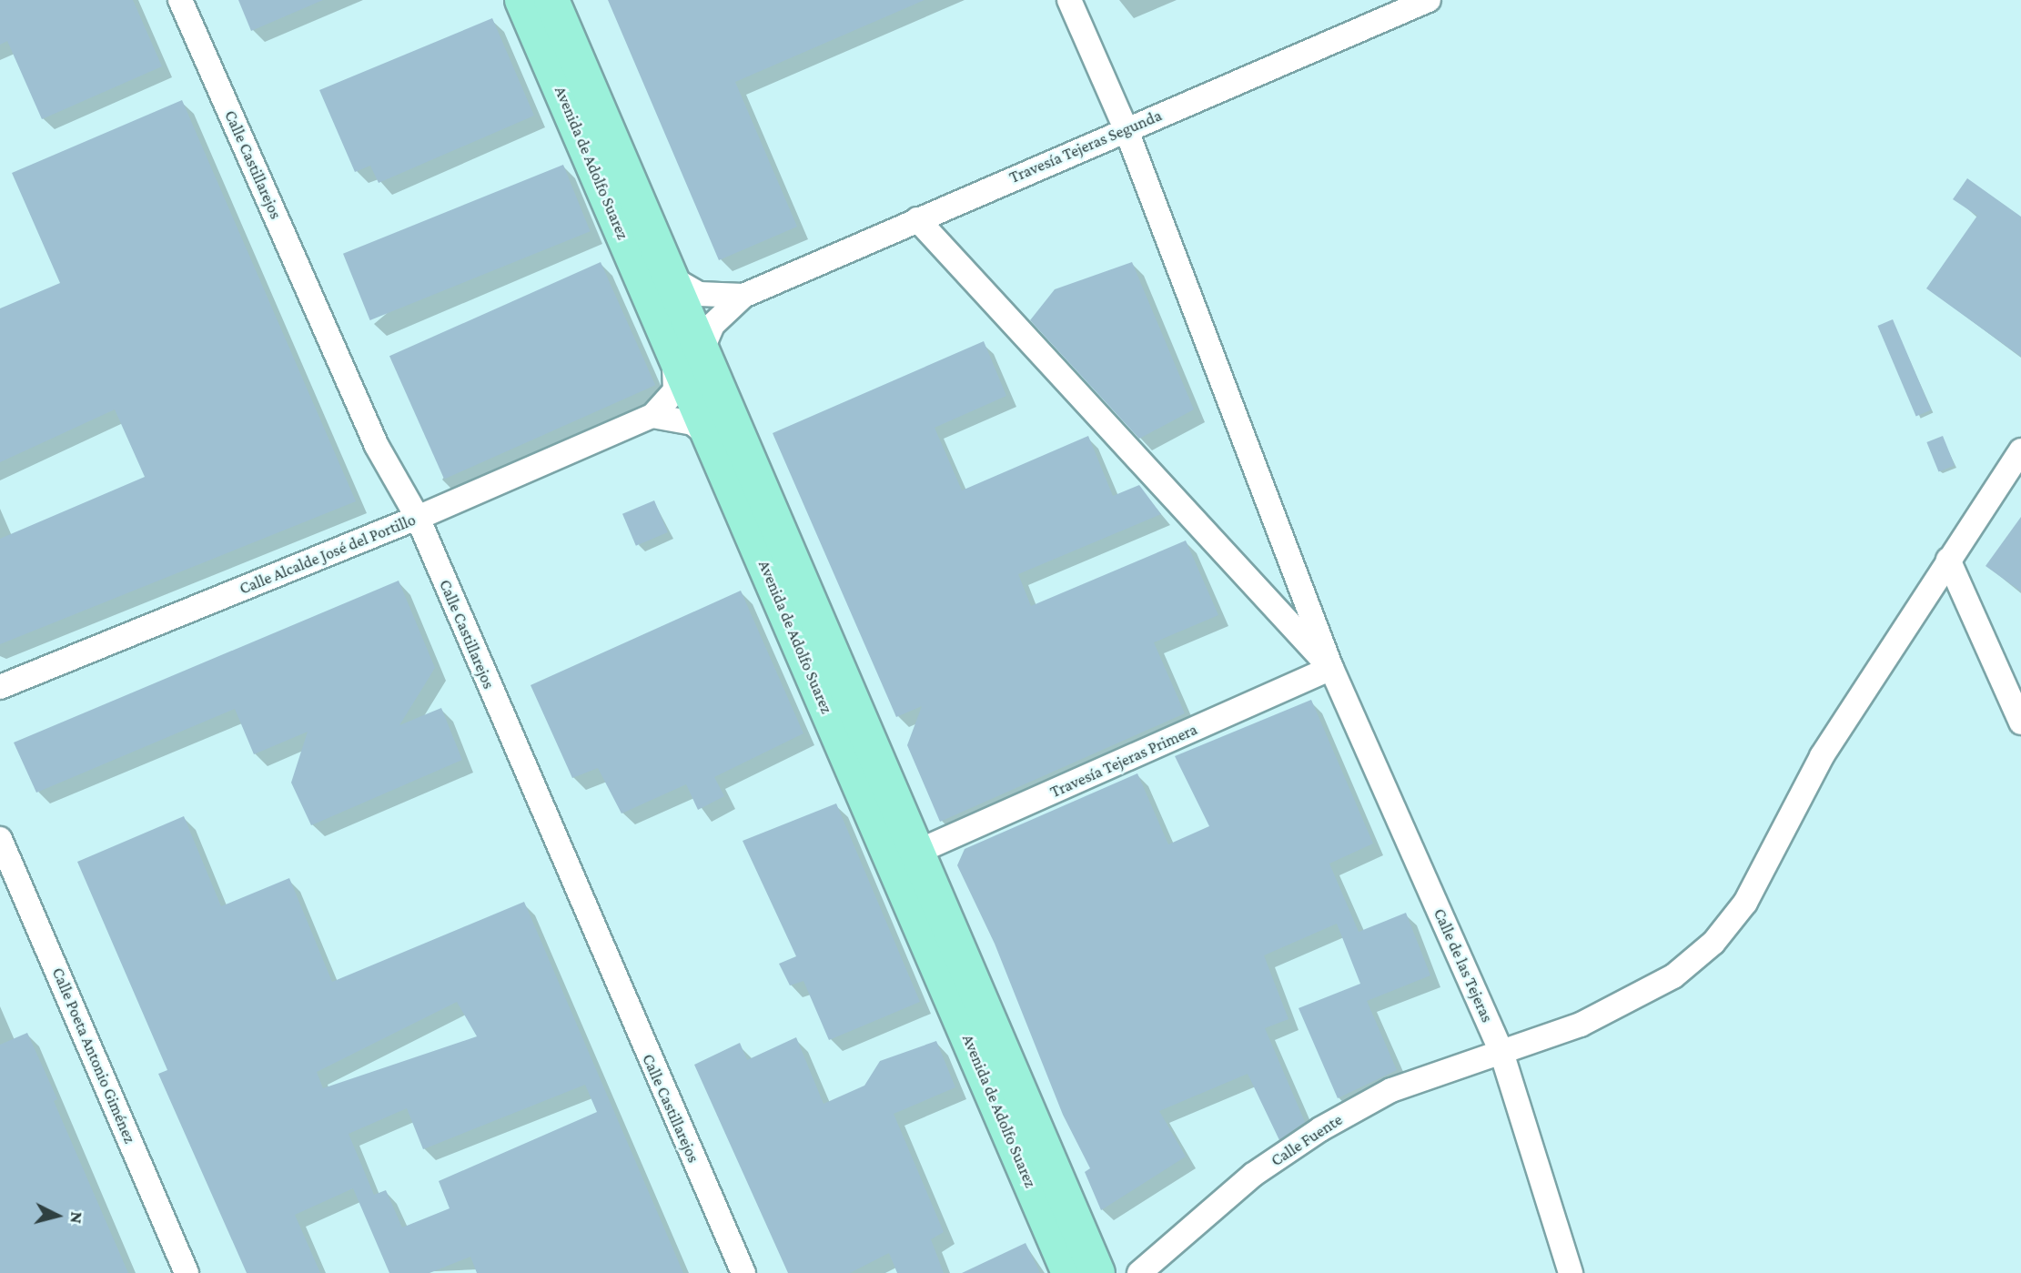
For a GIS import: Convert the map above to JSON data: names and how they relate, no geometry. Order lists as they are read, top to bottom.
{
  "streets": {
    "main road": ["Avenida de Adolfo Suarez"],
    "street": [
      "Travesía Tejeras Segunda",
      "Calle Castillarejos",
      "Calle Alcalde José del Portillo",
      "Travesía Tejeras Primera",
      "Calle de las Tejeras",
      "Calle Poeta Antonio Giménez",
      "Calle Fuente"
    ]
  },
  "crossings": [
    ["Travesía Tejeras Segunda", "Calle de las Tejeras"],
    ["Avenida de Adolfo Suarez", "Travesía Tejeras Primera"],
    ["Calle Castillarejos", "Calle Alcalde José del Portillo"],
    ["Travesía Tejeras Primera", "Calle de las Tejeras"],
    ["Calle de las Tejeras", "Calle Fuente"]
  ],
  "north": "right"
}
